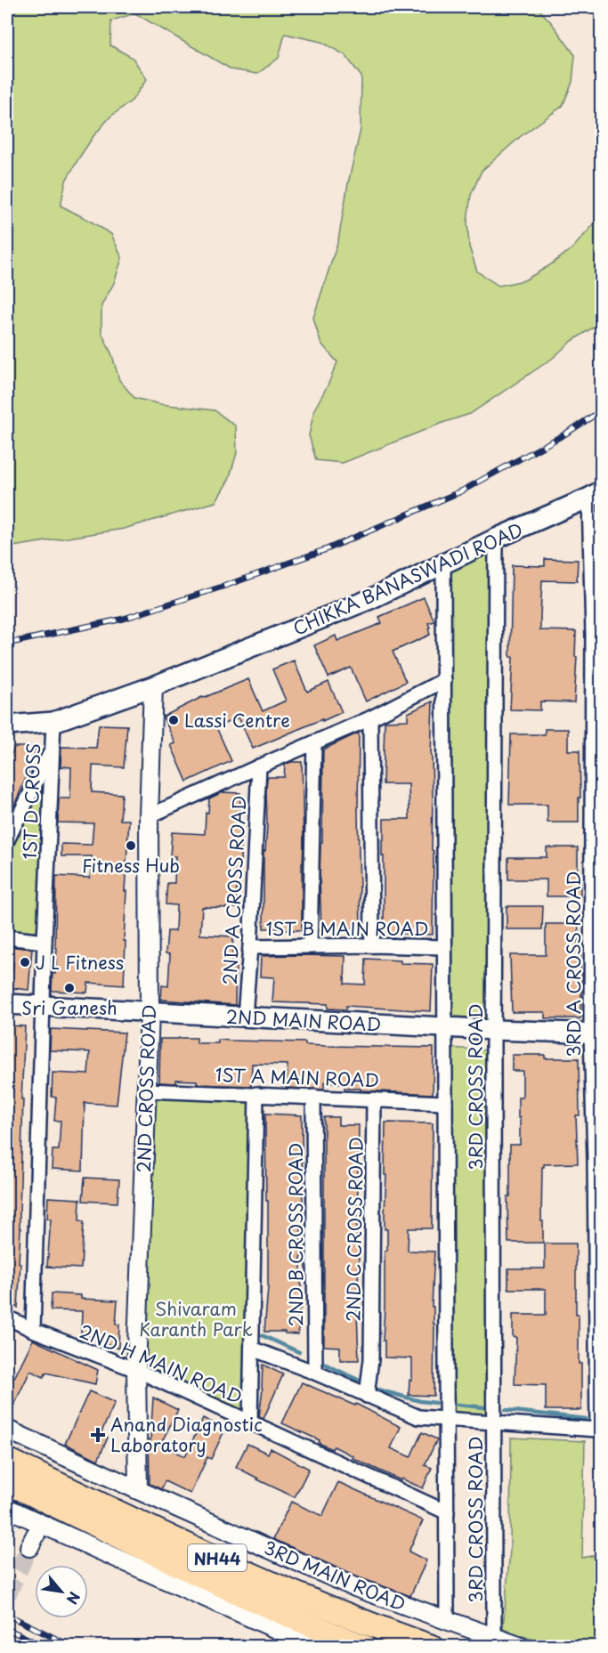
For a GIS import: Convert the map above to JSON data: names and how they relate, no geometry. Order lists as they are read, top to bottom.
{
  "streets": {
    "highway": ["NH44"],
    "main road": ["CHIKKA BANASWADI ROAD", "2ND MAIN ROAD"],
    "street": [
      "1ST D CROSS",
      "2ND A CROSS ROAD",
      "1ST B MAIN ROAD",
      "3RD A CROSS ROAD",
      "1ST A MAIN ROAD",
      "3RD CROSS ROAD",
      "2ND CROSS ROAD",
      "2ND C CROSS ROAD",
      "2ND B CROSS ROAD",
      "2ND H MAIN ROAD",
      "3RD MAIN ROAD"
    ]
  },
  "crossings": [
    ["CHIKKA BANASWADI ROAD", "1ST D CROSS"],
    ["CHIKKA BANASWADI ROAD", "3RD A CROSS ROAD"],
    ["CHIKKA BANASWADI ROAD", "3RD CROSS ROAD"],
    ["CHIKKA BANASWADI ROAD", "2ND CROSS ROAD"],
    ["1ST D CROSS", "2ND MAIN ROAD"],
    ["1ST D CROSS", "2ND H MAIN ROAD"],
    ["2ND A CROSS ROAD", "1ST B MAIN ROAD"],
    ["2ND A CROSS ROAD", "2ND MAIN ROAD"],
    ["1ST B MAIN ROAD", "3RD CROSS ROAD"],
    ["3RD A CROSS ROAD", "2ND MAIN ROAD"],
    ["3RD A CROSS ROAD", "3RD CROSS ROAD"],
    ["2ND MAIN ROAD", "3RD CROSS ROAD"],
    ["2ND MAIN ROAD", "2ND CROSS ROAD"],
    ["1ST A MAIN ROAD", "3RD CROSS ROAD"],
    ["1ST A MAIN ROAD", "2ND CROSS ROAD"],
    ["1ST A MAIN ROAD", "2ND C CROSS ROAD"],
    ["1ST A MAIN ROAD", "2ND B CROSS ROAD"],
    ["3RD CROSS ROAD", "2ND H MAIN ROAD"],
    ["3RD CROSS ROAD", "3RD MAIN ROAD"],
    ["2ND CROSS ROAD", "2ND H MAIN ROAD"],
    ["2ND CROSS ROAD", "3RD MAIN ROAD"]
  ],
  "parks": ["Shivaram Karanth Park"],
  "places": {
    "other": [
      "Lassi Centre",
      "Fitness Hub",
      "J L Fitness",
      "Sri Ganesh"
    ],
    "health": ["Anand Diagnostic Laboratory"]
  },
  "north": "bottom right"
}
